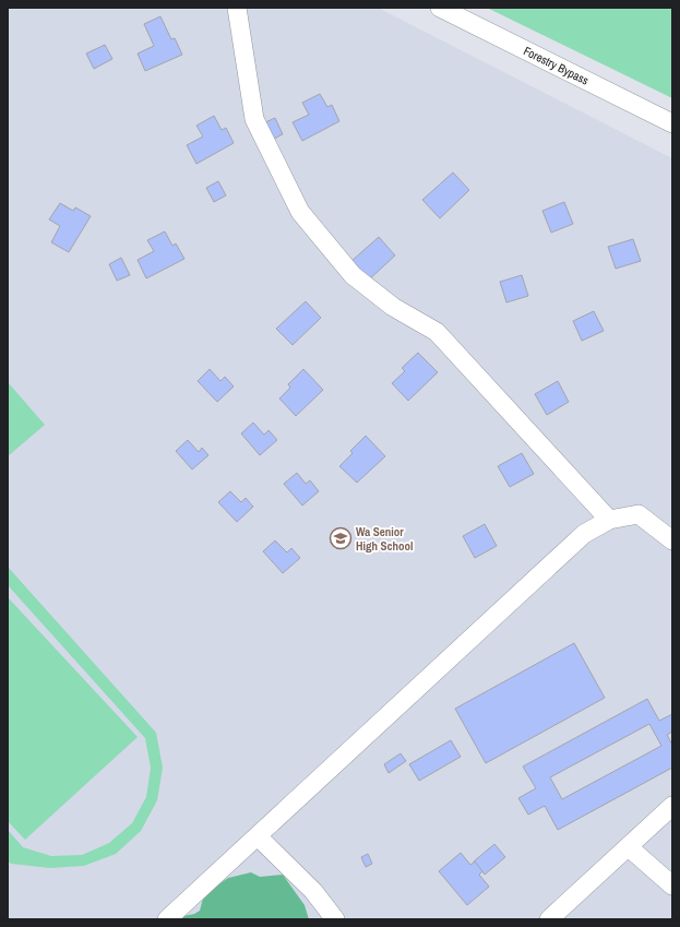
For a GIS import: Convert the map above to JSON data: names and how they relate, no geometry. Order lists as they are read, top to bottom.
{
  "streets": {
    "street": ["Forestry Bypass"]
  },
  "places": {
    "school or university": ["Wa Senior High School"]
  }
}
